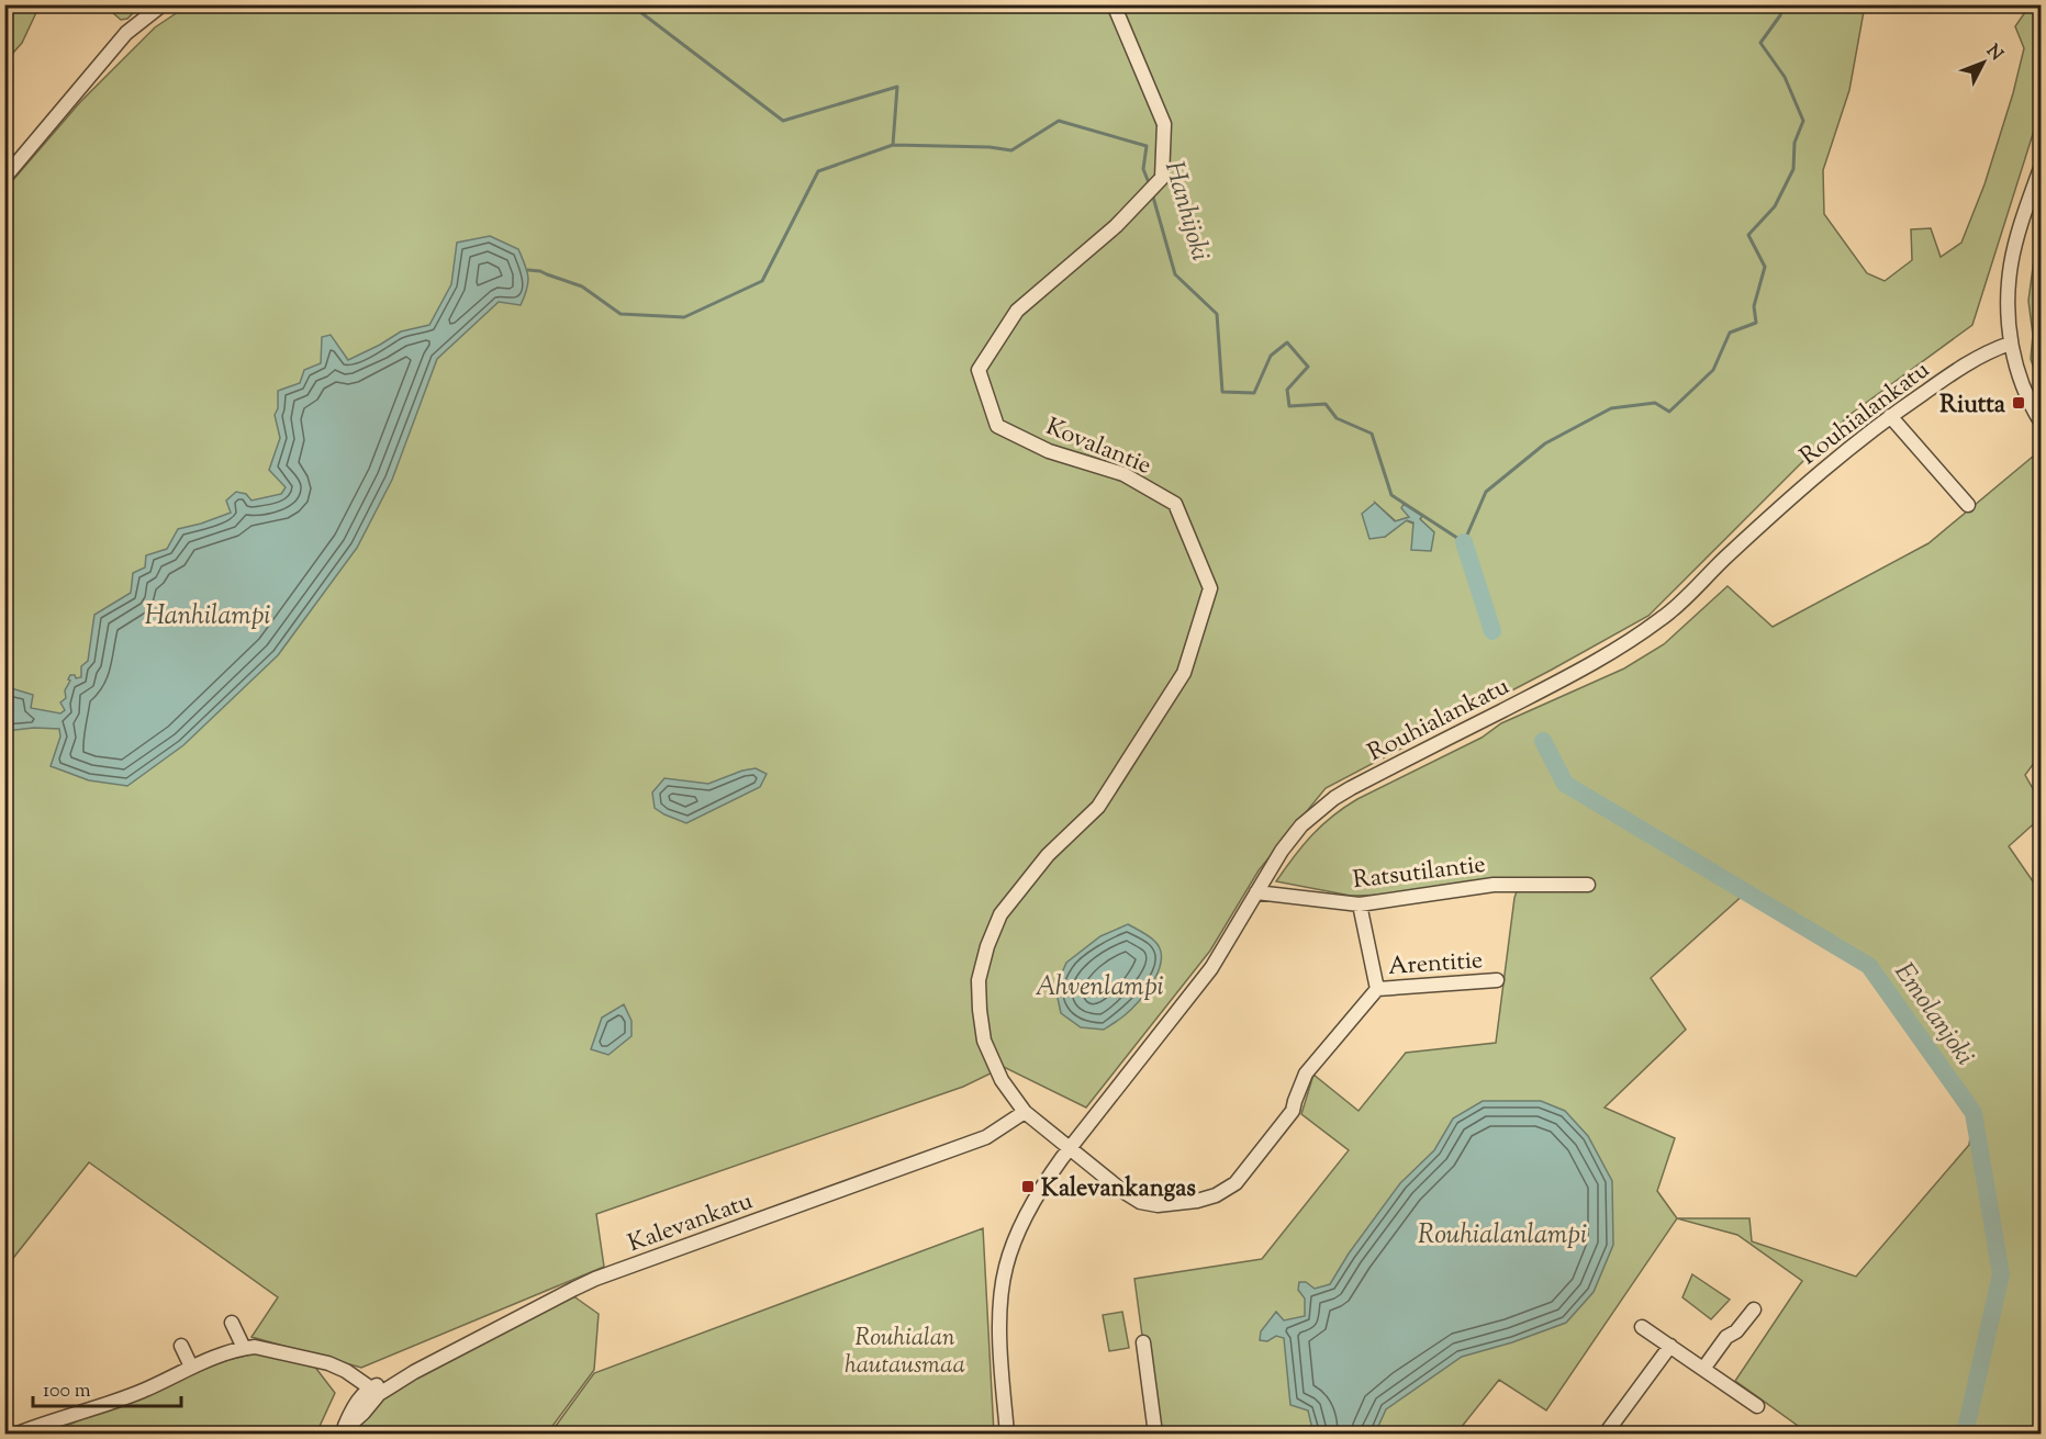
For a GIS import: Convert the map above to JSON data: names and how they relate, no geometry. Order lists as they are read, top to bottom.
{
  "streets": {
    "street": [
      "Rouhialankatu",
      "Kovalantie",
      "Ratsutilantie",
      "Arentitie",
      "Kalevankatu"
    ]
  },
  "crossings": [
    ["Rouhialankatu", "Kovalantie"],
    ["Rouhialankatu", "Ratsutilantie"],
    ["Kovalantie", "Arentitie"],
    ["Kovalantie", "Kalevankatu"]
  ],
  "water": [
    "Hanhijoki",
    "Hanhilampi",
    "Ahvenlampi",
    "Emolanjoki",
    "Rouhialanlampi"
  ],
  "parks": ["Rouhialan hautausmaa"],
  "places": {
    "transit": ["Riutta", "Kalevankangas"]
  },
  "scale_bar": "100 m",
  "north": "top right"
}
